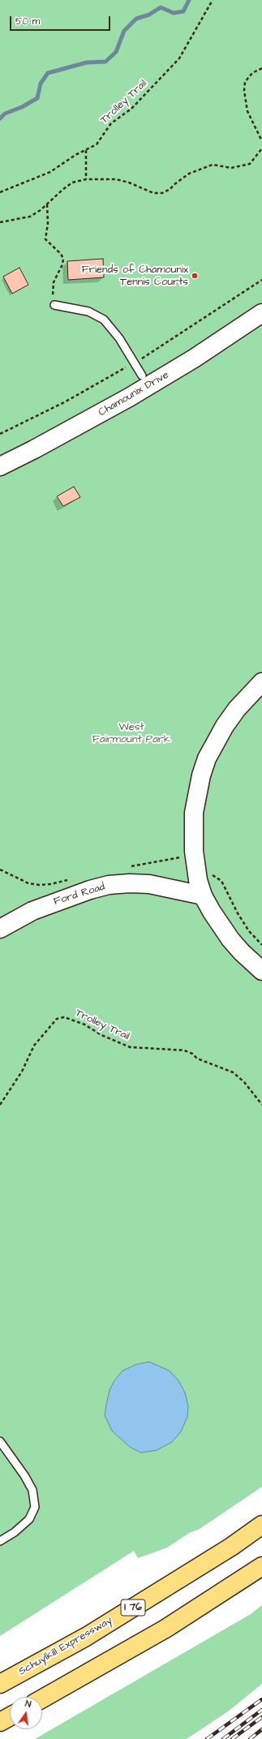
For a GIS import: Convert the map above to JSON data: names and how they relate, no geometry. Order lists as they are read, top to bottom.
{
  "streets": {
    "highway": ["I 76", "Schuylkill Expressway"],
    "street": ["Chamounix Drive", "Ford Road"],
    "path": ["Trolley Trail"]
  },
  "parks": ["West Fairmount Park"],
  "places": ["Friends of Chamounix Tennis Courts"],
  "scale_bar": "50 m",
  "north": "top"
}
